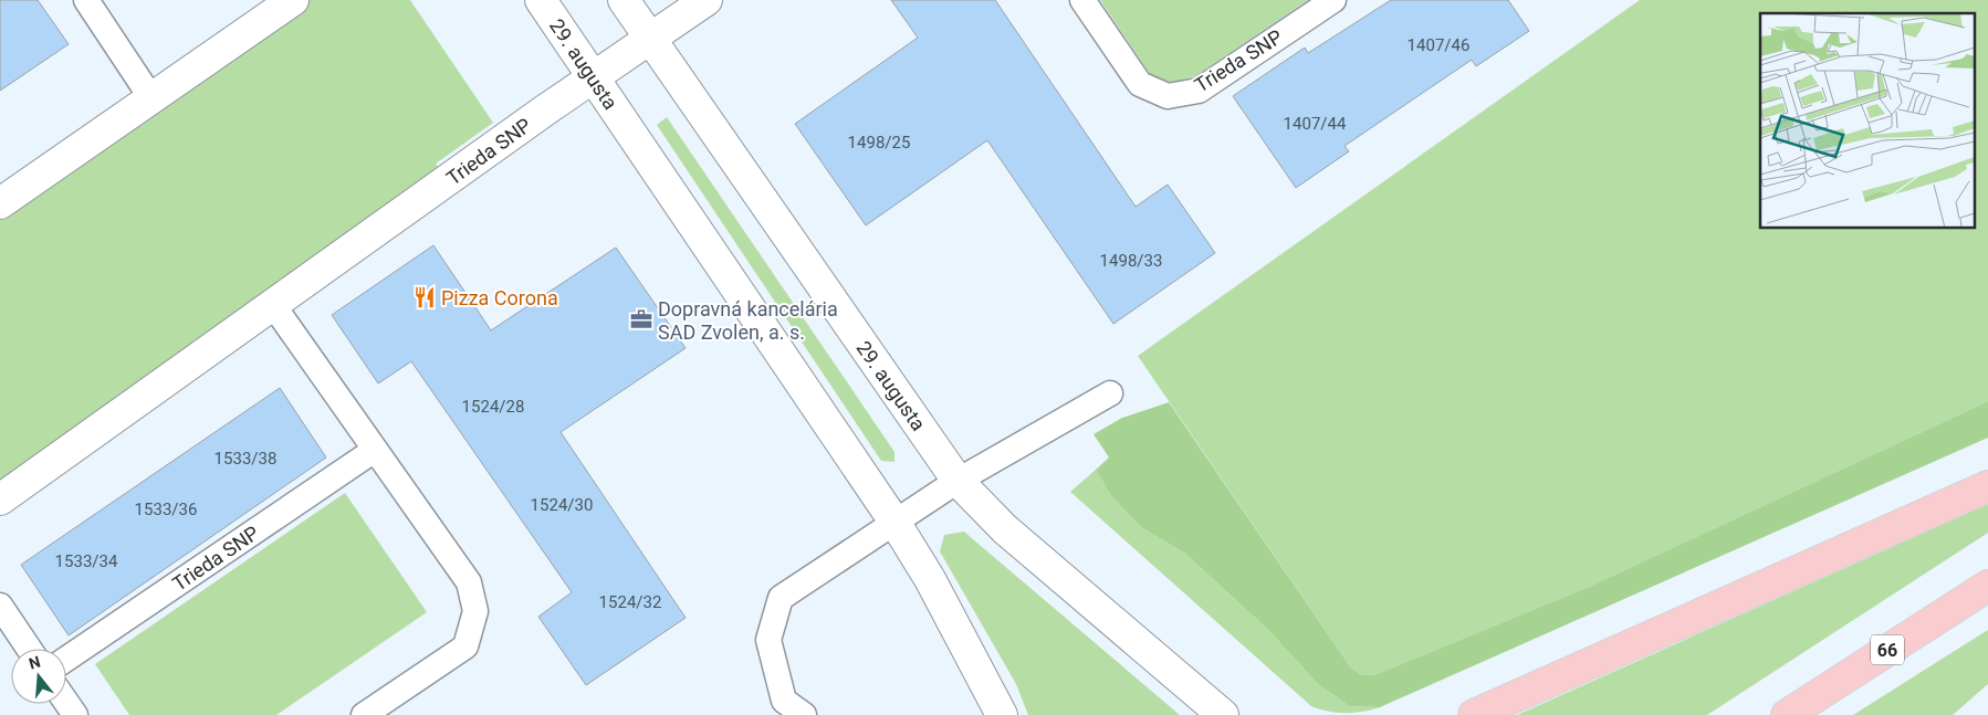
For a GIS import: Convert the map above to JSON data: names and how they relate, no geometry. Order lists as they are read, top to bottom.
{
  "streets": {
    "main road": ["66"],
    "street": ["Trieda SNP", "29. augusta"]
  },
  "crossings": [
    ["Trieda SNP", "29. augusta"]
  ],
  "places": {
    "restaurant": ["Pizza Corona"],
    "office": ["Dopravná kancelária SAD Zvolen, a. s."]
  },
  "house_numbers": [
    "1407/46",
    "1407/44",
    "1498/25",
    "1498/33",
    "1524/28",
    "1533/38",
    "1524/30",
    "1533/36",
    "1533/34",
    "1524/32"
  ],
  "north": "top"
}
